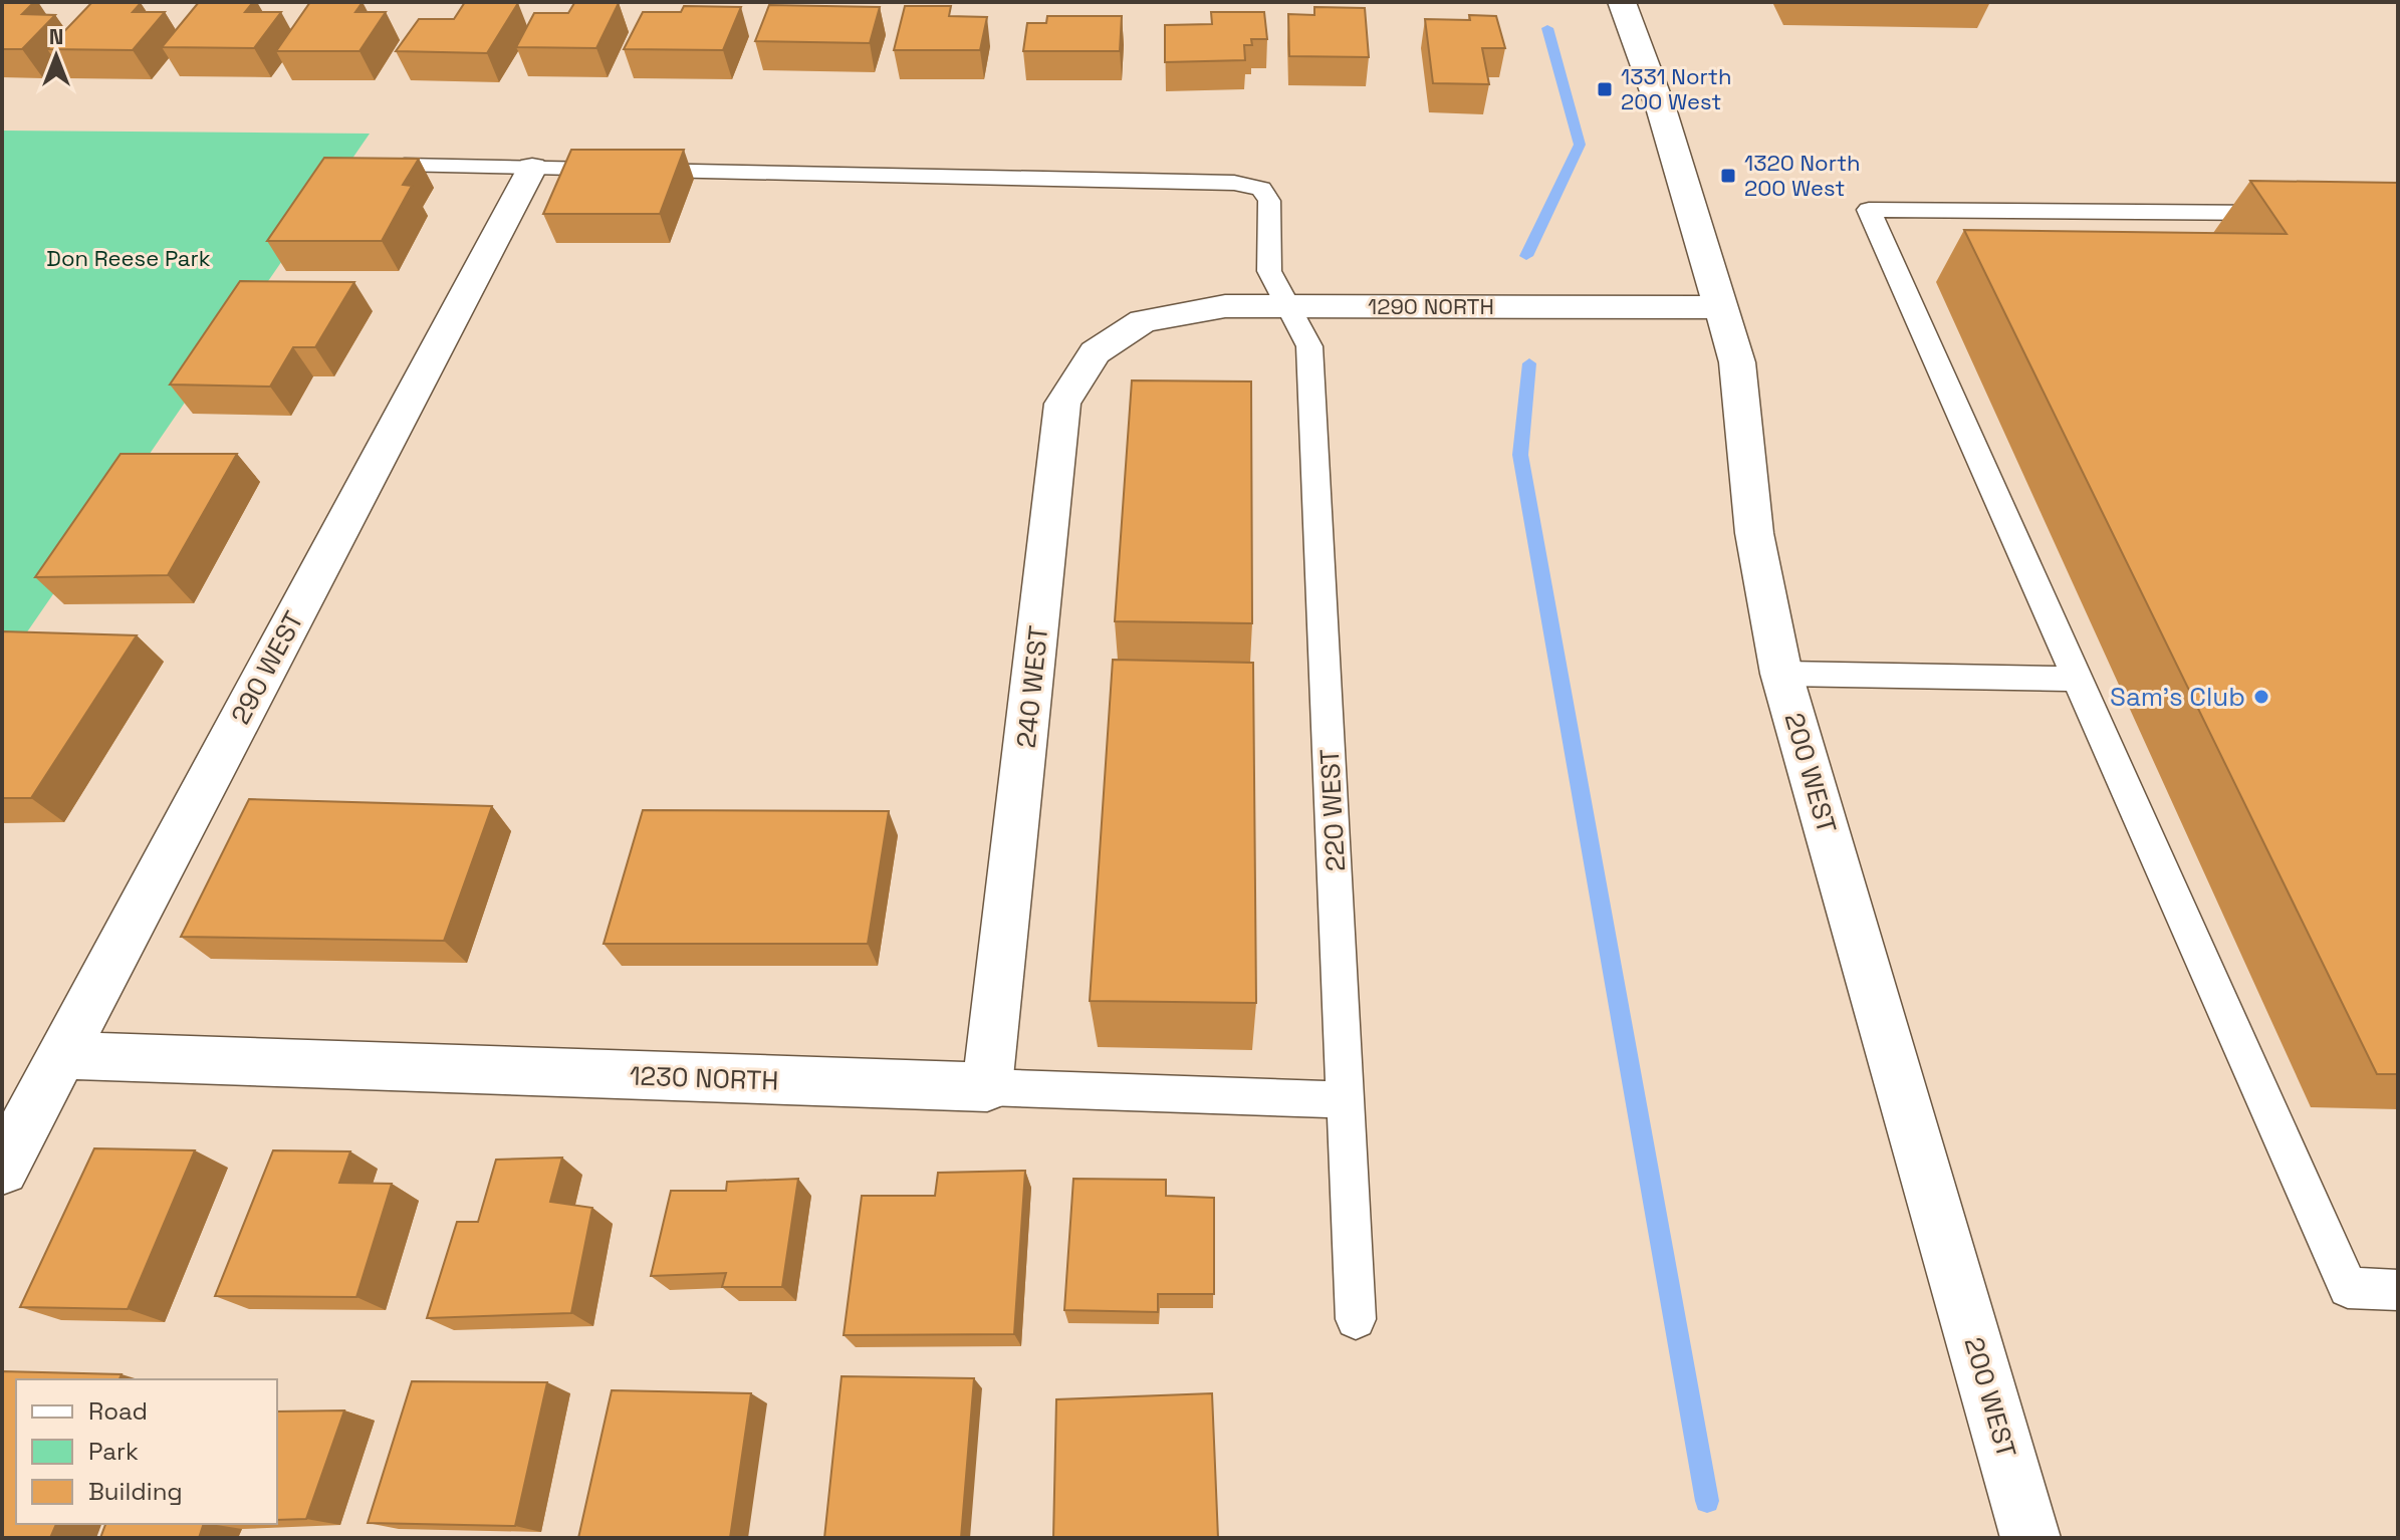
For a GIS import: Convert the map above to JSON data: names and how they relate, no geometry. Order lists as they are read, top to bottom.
{
  "streets": {
    "street": [
      "1290 NORTH",
      "290 WEST",
      "240 WEST",
      "200 WEST",
      "1230 NORTH"
    ],
    "lane": ["220 WEST"]
  },
  "crossings": [
    ["1290 NORTH", "240 WEST"],
    ["1290 NORTH", "200 WEST"],
    ["1290 NORTH", "220 WEST"],
    ["290 WEST", "220 WEST"],
    ["290 WEST", "1230 NORTH"],
    ["240 WEST", "1230 NORTH"],
    ["220 WEST", "1230 NORTH"]
  ],
  "parks": ["Don Reese Park"],
  "places": {
    "transit": ["1331 North 200 West", "1320 North 200 West"],
    "other": ["Sam's Club"]
  },
  "legend": ["Road", "Park", "Building"],
  "north": "top"
}
